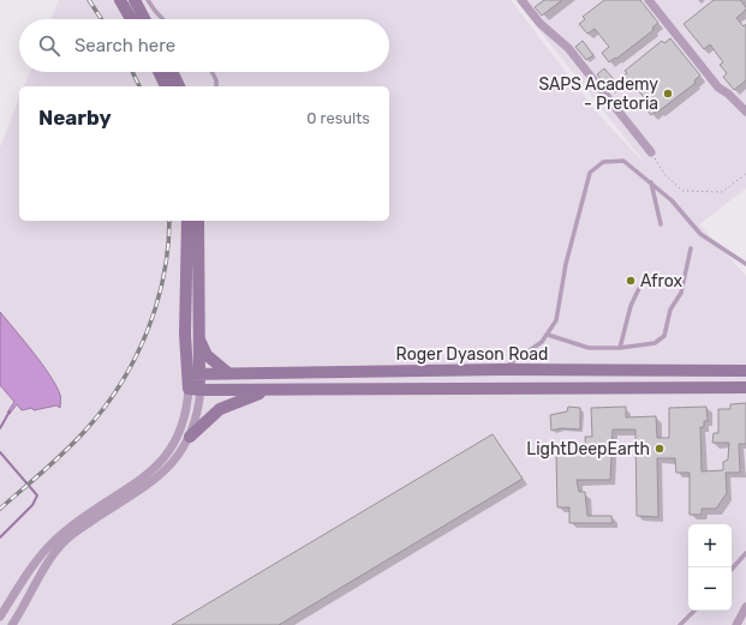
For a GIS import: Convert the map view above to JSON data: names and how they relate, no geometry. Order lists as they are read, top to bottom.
{
  "streets": {
    "main road": ["Roger Dyason Road"]
  },
  "places": ["SAPS Academy - Pretoria", "Afrox", "LightDeepEarth"],
  "page": {
    "search": "Search here",
    "heading": ["Nearby", "0 results"],
    "map_buttons": ["+", "−"]
  }
}
